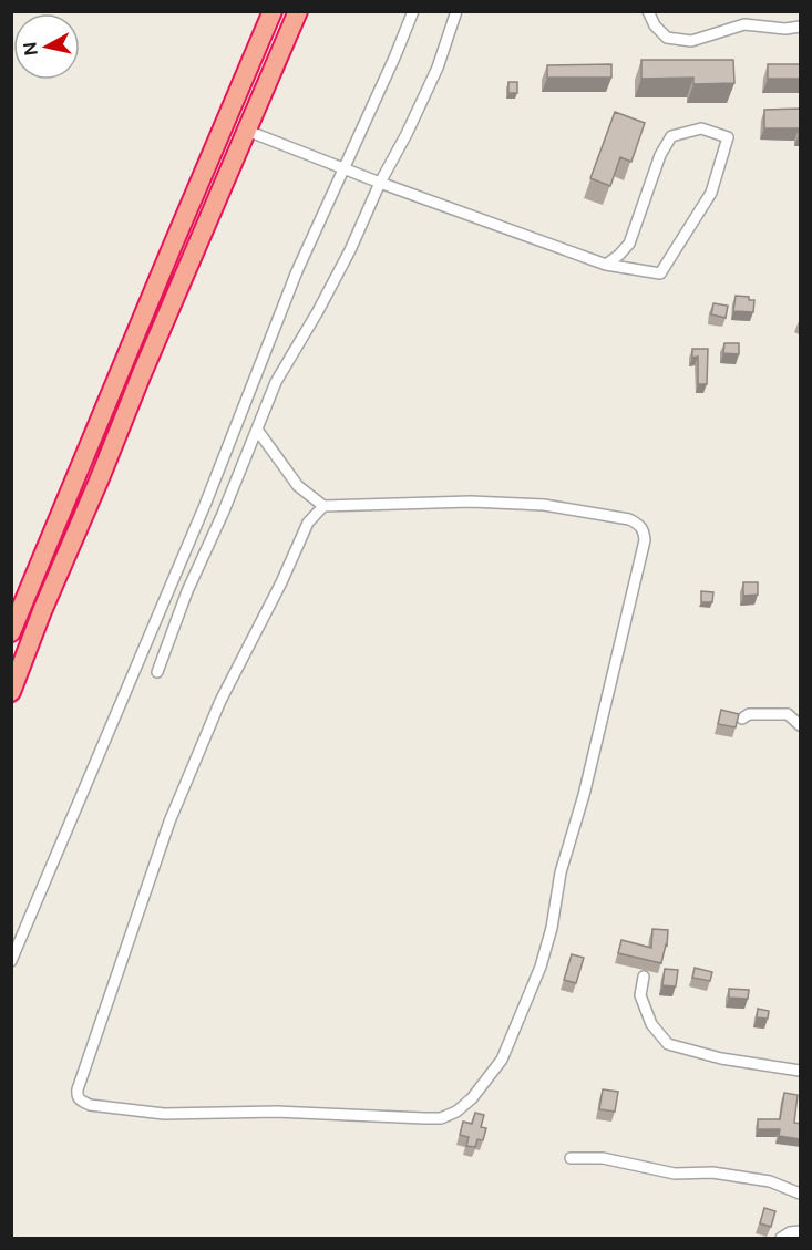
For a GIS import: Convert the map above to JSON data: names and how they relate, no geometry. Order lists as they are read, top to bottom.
{
  "north": "left"
}
